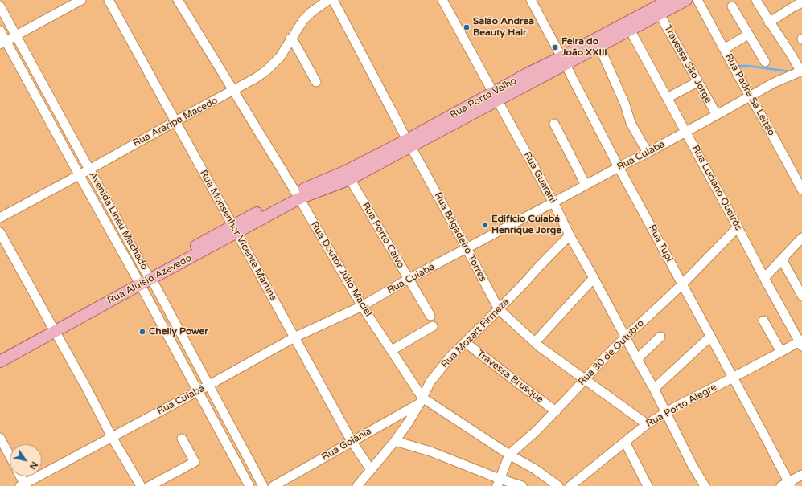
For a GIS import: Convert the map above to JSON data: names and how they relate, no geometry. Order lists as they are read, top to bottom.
{
  "streets": {
    "main road": ["Rua Porto Velho", "Rua Aluísio Azevedo"],
    "street": [
      "Travessa São Jorge",
      "Rua Padre Sá Leitão",
      "Rua Araripe Macedo",
      "Rua Cuiabá",
      "Rua Guarani",
      "Rua Luciano Queirós",
      "Avenida Lineu Machado",
      "Rua Monsenhor Vicente Martins",
      "Rua Porto Calvo",
      "Rua Brigadeiro Torres",
      "Rua Tupi",
      "Rua Doutor Júlio Maciel",
      "Rua Mozart Firmeza",
      "Rua 30 de Outubro",
      "Travessa Brusque",
      "Rua Porto Alegre",
      "Rua Goiânia"
    ]
  },
  "crossings": [
    ["Travessa São Jorge", "Rua Porto Velho"],
    ["Travessa São Jorge", "Rua Cuiabá"],
    ["Rua Padre Sá Leitão", "Rua Cuiabá"],
    ["Rua Porto Velho", "Rua Guarani"],
    ["Rua Porto Velho", "Rua Luciano Queirós"],
    ["Rua Porto Velho", "Rua Porto Calvo"],
    ["Rua Porto Velho", "Rua Brigadeiro Torres"],
    ["Rua Porto Velho", "Rua Tupi"],
    ["Rua Porto Velho", "Rua Doutor Júlio Maciel"],
    ["Rua Porto Velho", "Rua Aluísio Azevedo"],
    ["Rua Araripe Macedo", "Avenida Lineu Machado"],
    ["Rua Araripe Macedo", "Rua Monsenhor Vicente Martins"],
    ["Rua Araripe Macedo", "Rua Doutor Júlio Maciel"],
    ["Rua Cuiabá", "Rua Guarani"],
    ["Rua Cuiabá", "Rua Luciano Queirós"],
    ["Rua Cuiabá", "Avenida Lineu Machado"],
    ["Rua Cuiabá", "Rua Monsenhor Vicente Martins"],
    ["Rua Cuiabá", "Rua Porto Calvo"],
    ["Rua Cuiabá", "Rua Brigadeiro Torres"],
    ["Rua Cuiabá", "Rua Tupi"],
    ["Rua Cuiabá", "Rua Doutor Júlio Maciel"],
    ["Rua Guarani", "Rua Mozart Firmeza"],
    ["Rua Guarani", "Rua 30 de Outubro"],
    ["Rua Guarani", "Rua Porto Alegre"],
    ["Rua Luciano Queirós", "Rua 30 de Outubro"],
    ["Rua Luciano Queirós", "Rua Porto Alegre"],
    ["Avenida Lineu Machado", "Rua Aluísio Azevedo"],
    ["Rua Monsenhor Vicente Martins", "Rua Aluísio Azevedo"],
    ["Rua Monsenhor Vicente Martins", "Rua Mozart Firmeza"],
    ["Rua Monsenhor Vicente Martins", "Rua Goiânia"],
    ["Rua Brigadeiro Torres", "Rua Mozart Firmeza"],
    ["Rua Brigadeiro Torres", "Rua 30 de Outubro"],
    ["Rua Brigadeiro Torres", "Rua Porto Alegre"],
    ["Rua Tupi", "Rua 30 de Outubro"],
    ["Rua Tupi", "Rua Porto Alegre"],
    ["Rua Doutor Júlio Maciel", "Rua Aluísio Azevedo"],
    ["Rua Doutor Júlio Maciel", "Rua Mozart Firmeza"],
    ["Rua Doutor Júlio Maciel", "Rua 30 de Outubro"],
    ["Rua Doutor Júlio Maciel", "Rua Goiânia"],
    ["Rua Mozart Firmeza", "Travessa Brusque"],
    ["Rua Mozart Firmeza", "Rua Goiânia"],
    ["Rua 30 de Outubro", "Travessa Brusque"]
  ],
  "places": [
    "Salão Andrea Beauty Hair",
    "Feira do João XXIII",
    "Edifício Cuiabá Henrique Jorge",
    "Chelly Power"
  ],
  "north": "bottom right"
}
